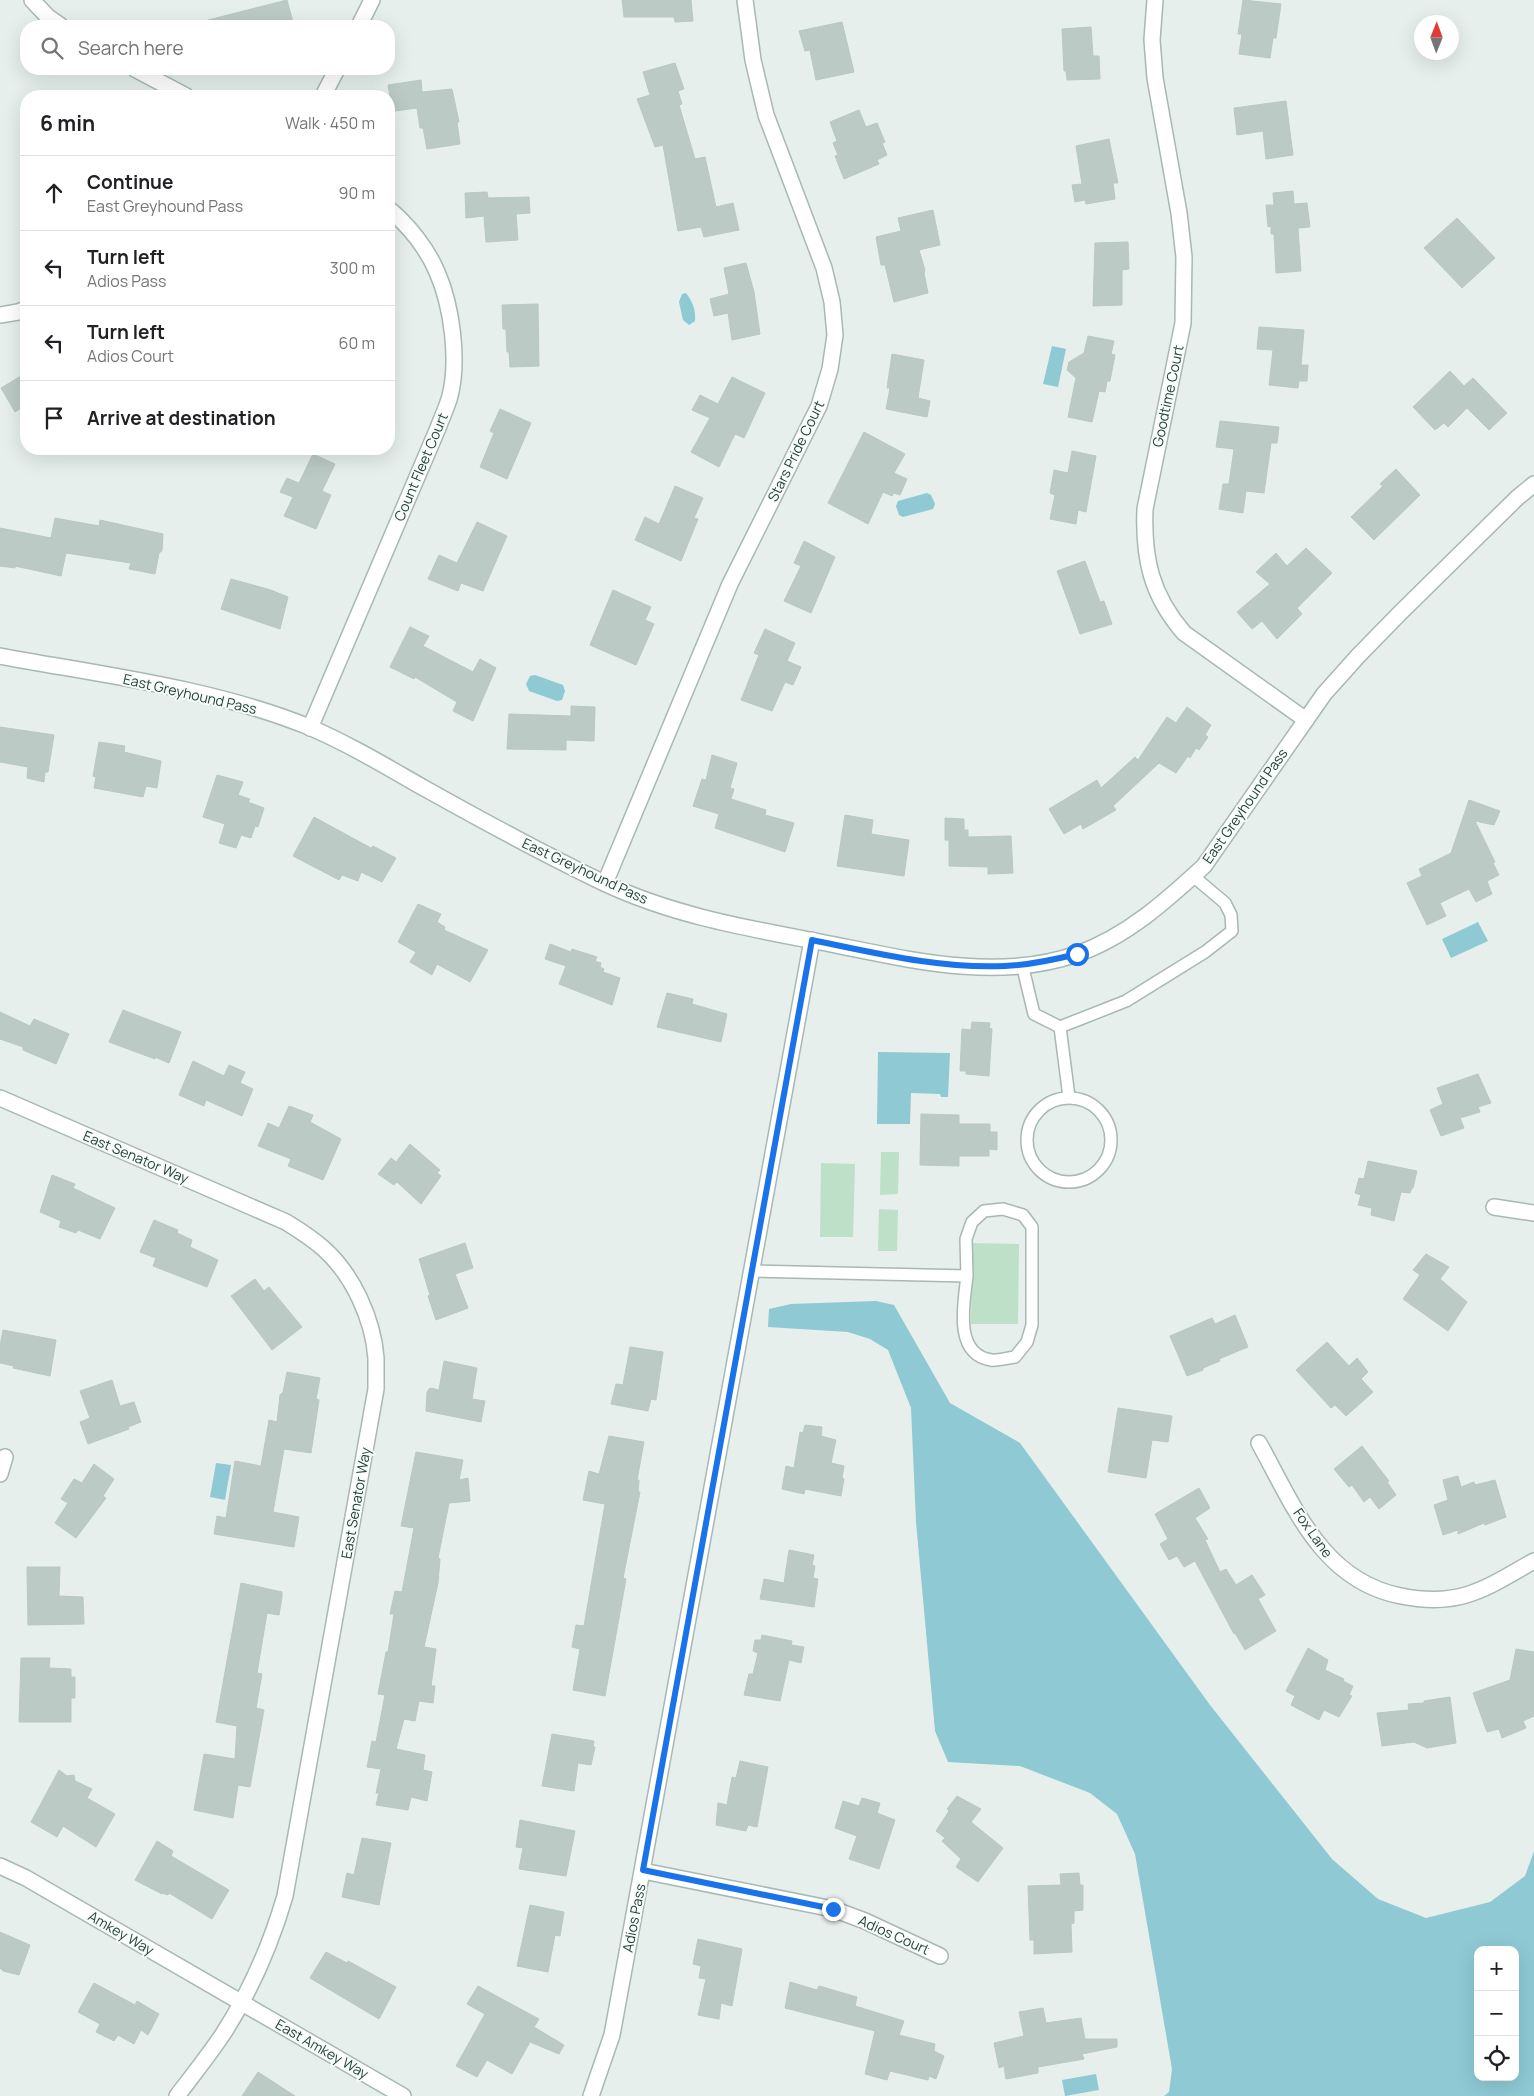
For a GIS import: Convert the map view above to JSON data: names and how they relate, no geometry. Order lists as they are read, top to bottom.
{
  "streets": {
    "street": [
      "Goodtime Court",
      "Stars Pride Court",
      "Count Fleet Court",
      "East Greyhound Pass",
      "East Senator Way",
      "Fox Lane",
      "Adios Pass",
      "Amkey Way",
      "Adios Court",
      "East Amkey Way"
    ]
  },
  "crossings": [
    ["Goodtime Court", "East Greyhound Pass"],
    ["Stars Pride Court", "East Greyhound Pass"],
    ["Count Fleet Court", "East Greyhound Pass"],
    ["East Greyhound Pass", "Adios Pass"],
    ["East Senator Way", "Amkey Way"],
    ["East Senator Way", "East Amkey Way"],
    ["Adios Pass", "Adios Court"],
    ["Amkey Way", "East Amkey Way"]
  ],
  "north": "top",
  "page": {
    "search": "Search here",
    "heading": ["6 min", "Walk · 450 m"],
    "list": [
      ["Continue", "East Greyhound Pass", "90 m"],
      ["Turn left", "Adios Pass", "300 m"],
      ["Turn left", "Adios Court", "60 m"],
      "Arrive at destination"
    ],
    "map_buttons": ["+", "−"]
  }
}
